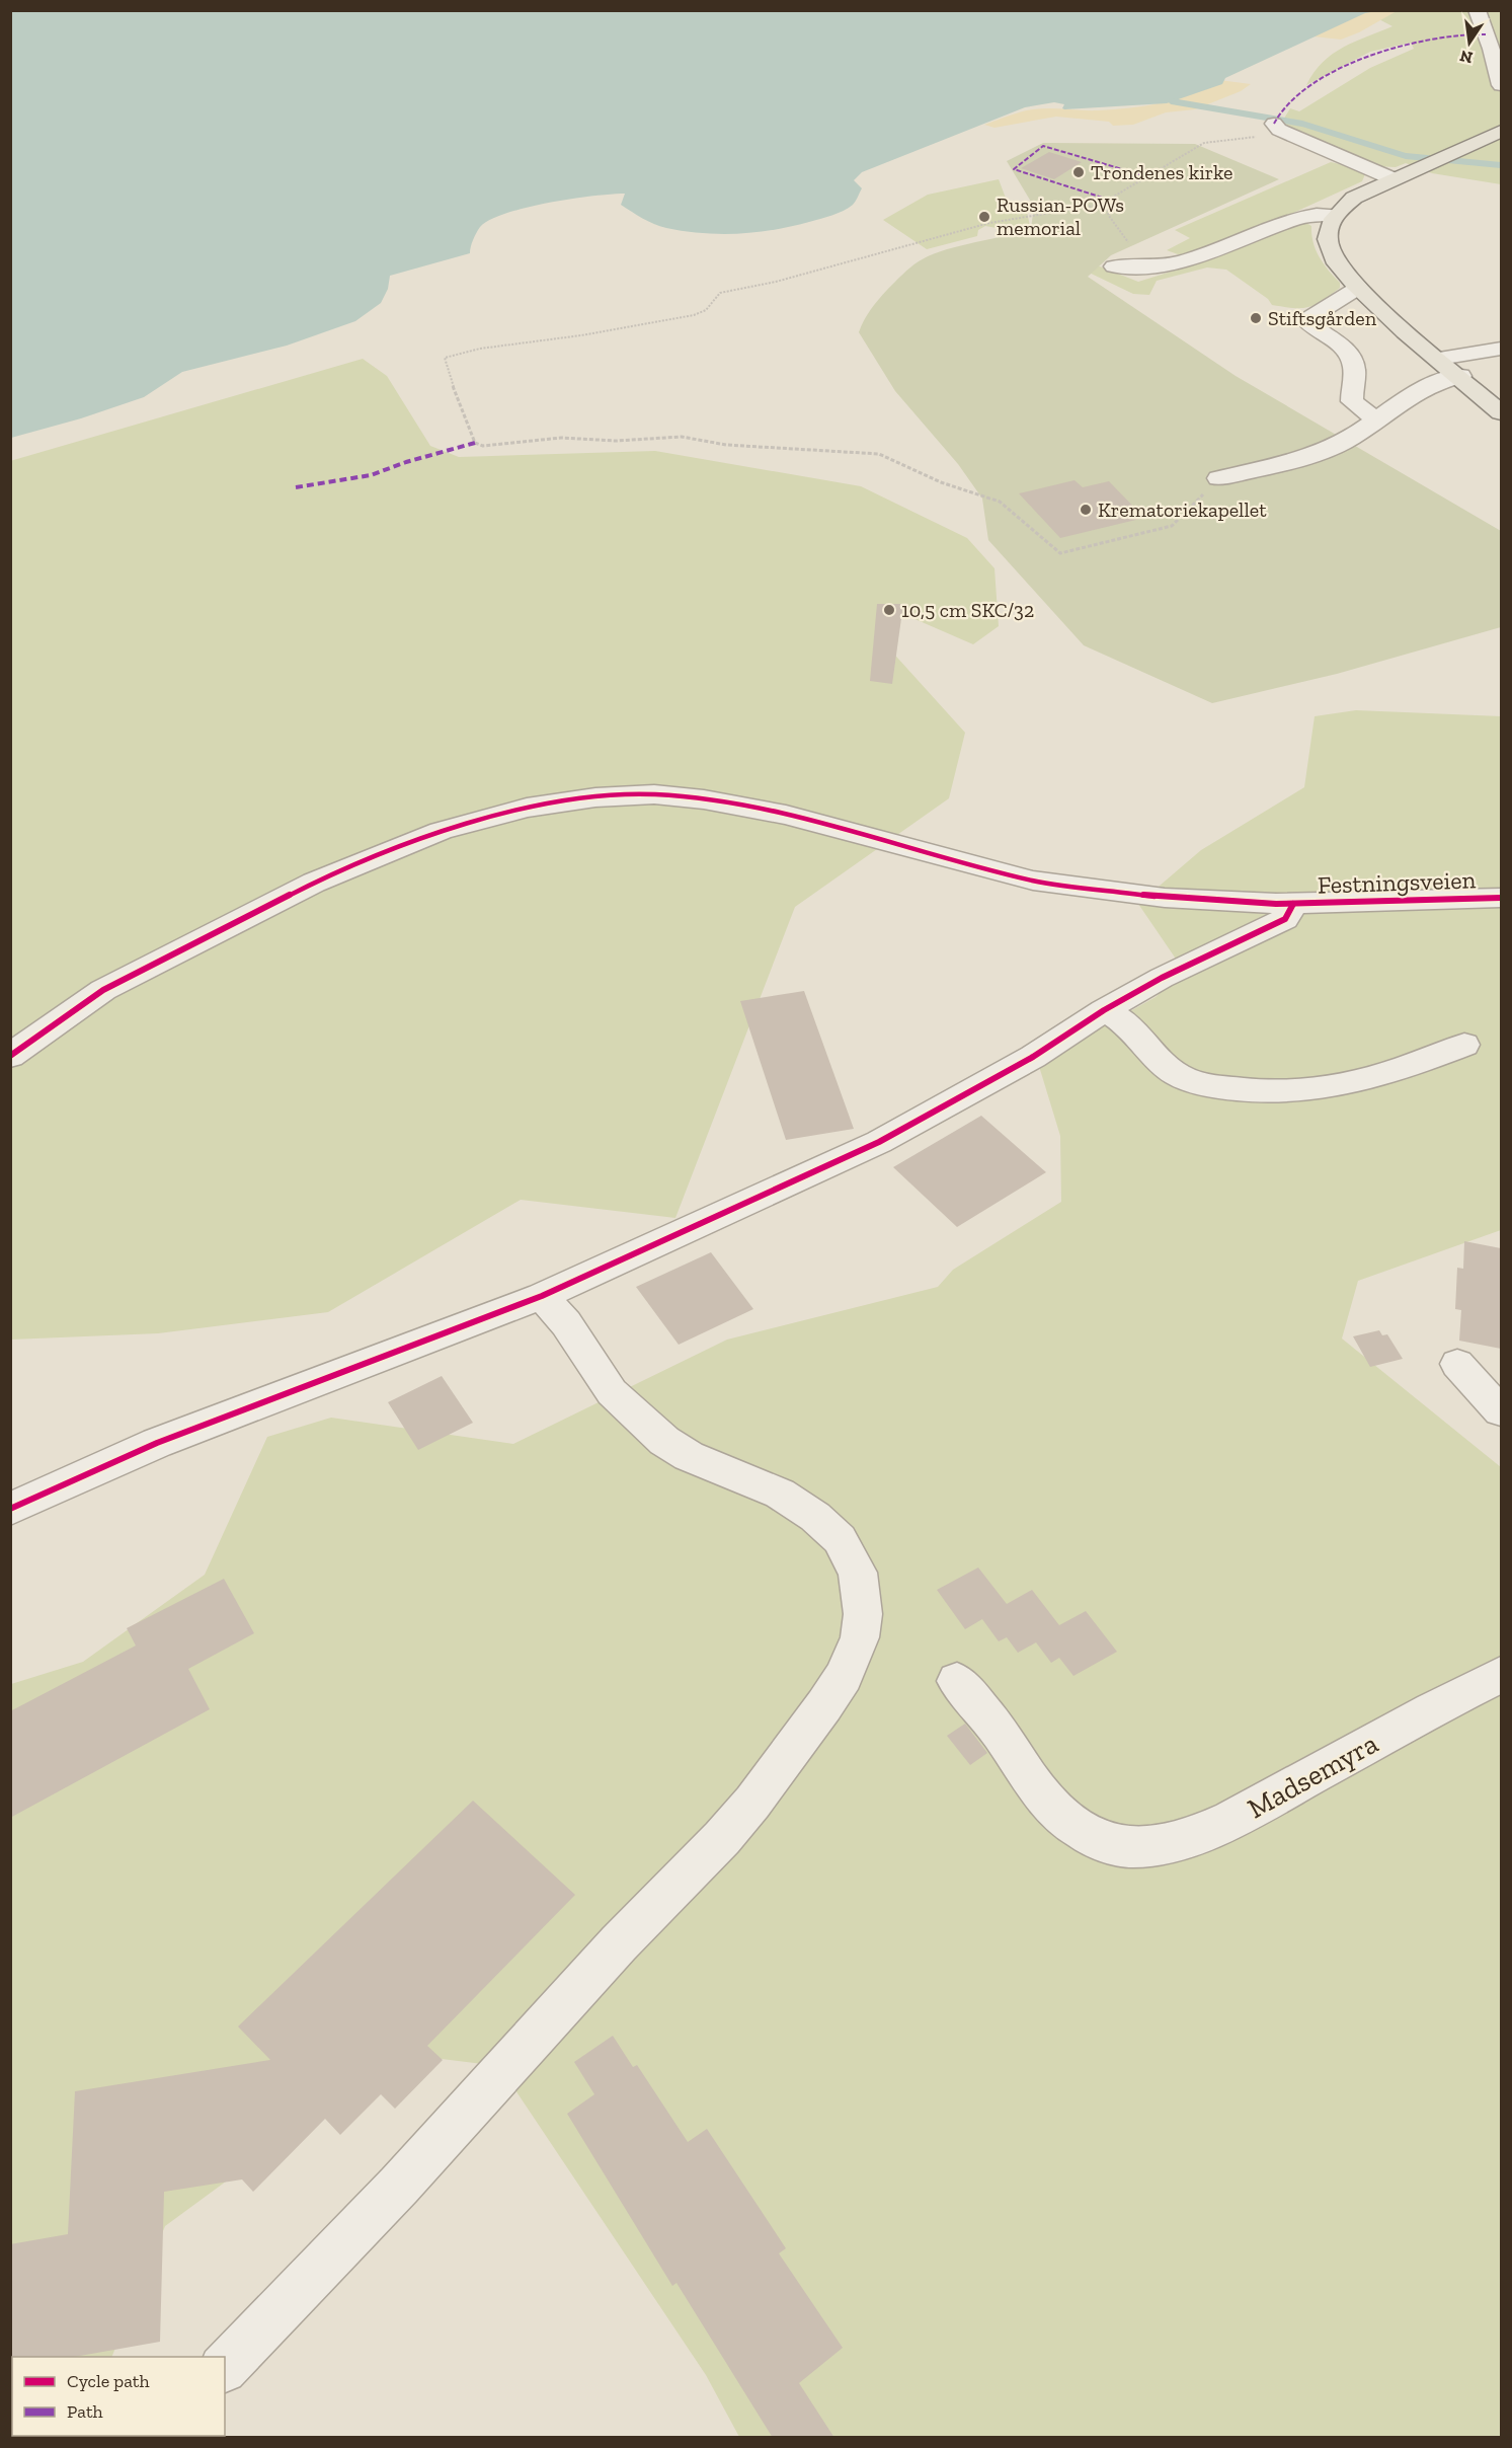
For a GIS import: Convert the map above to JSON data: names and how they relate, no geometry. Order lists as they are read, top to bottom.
{
  "streets": {
    "street": ["Festningsveien", "Madsemyra"]
  },
  "places": [
    "Trondenes kirke",
    "Russian-POWs memorial",
    "Stiftsgården",
    "Krematoriekapellet",
    "10,5 cm SKC/32"
  ],
  "legend": ["Cycle path", "Path"],
  "north": "bottom"
}
